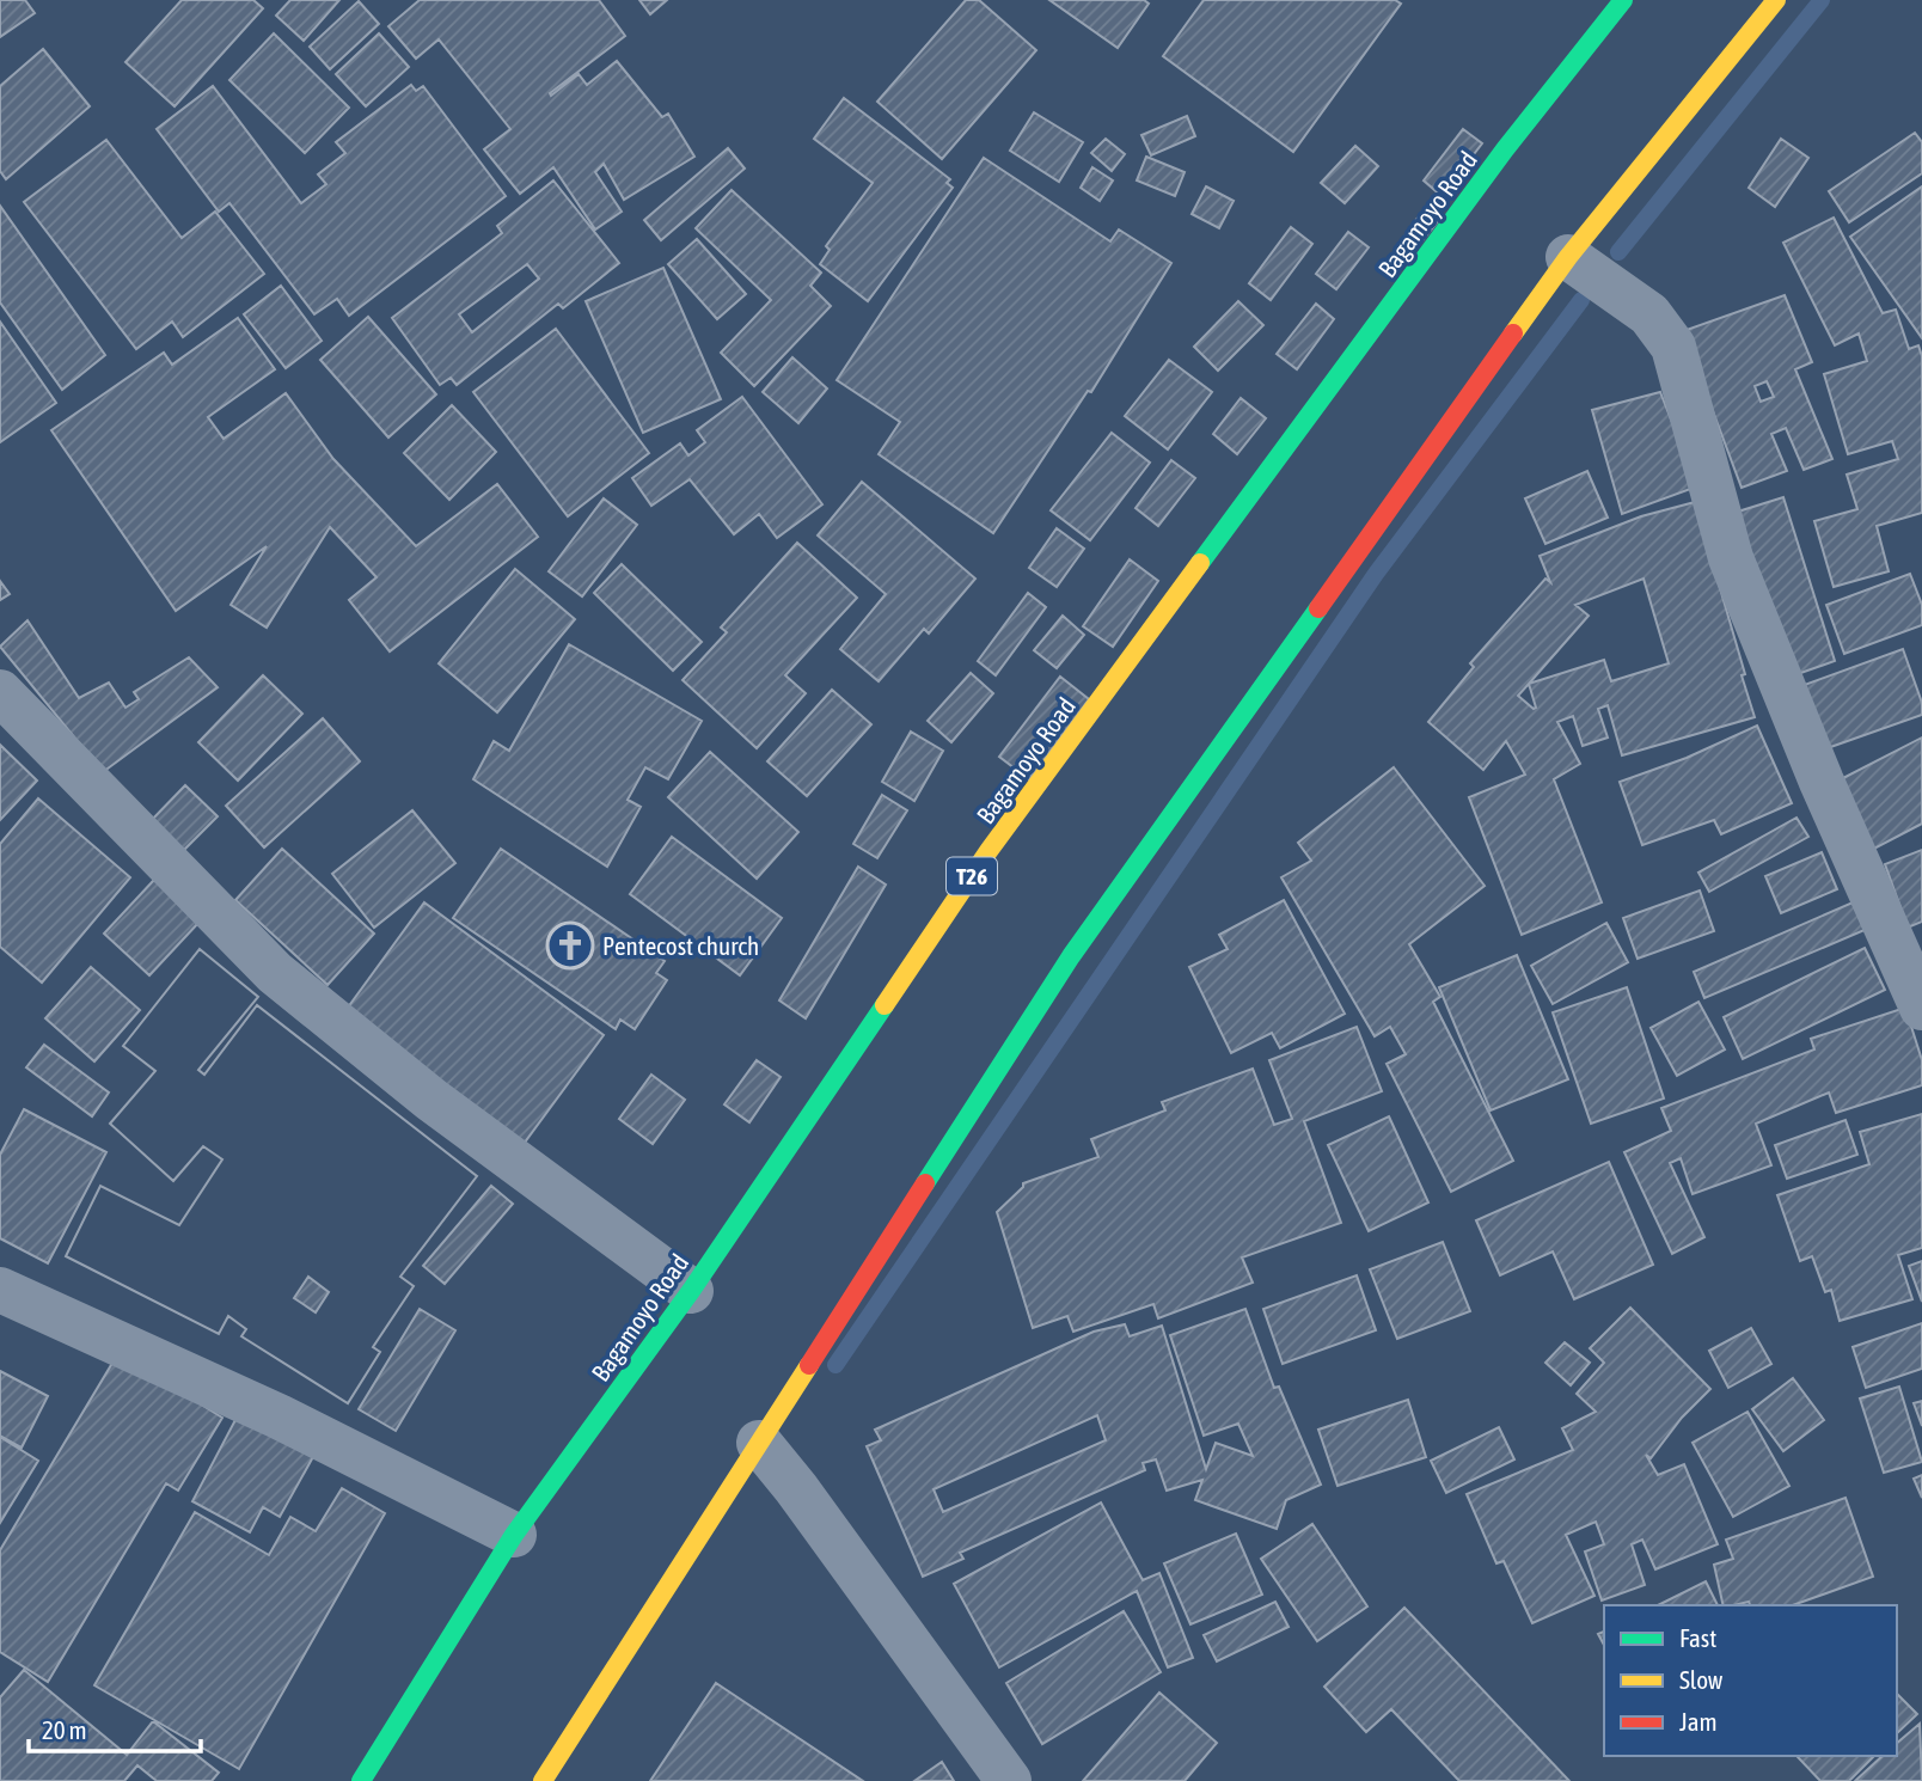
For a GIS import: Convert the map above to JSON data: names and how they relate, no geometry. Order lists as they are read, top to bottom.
{
  "streets": {
    "highway": ["Bagamoyo Road", "T26"]
  },
  "places": {
    "church": ["Pentecost church"]
  },
  "legend": ["Fast", "Slow", "Jam"],
  "scale_bar": "20 m"
}
